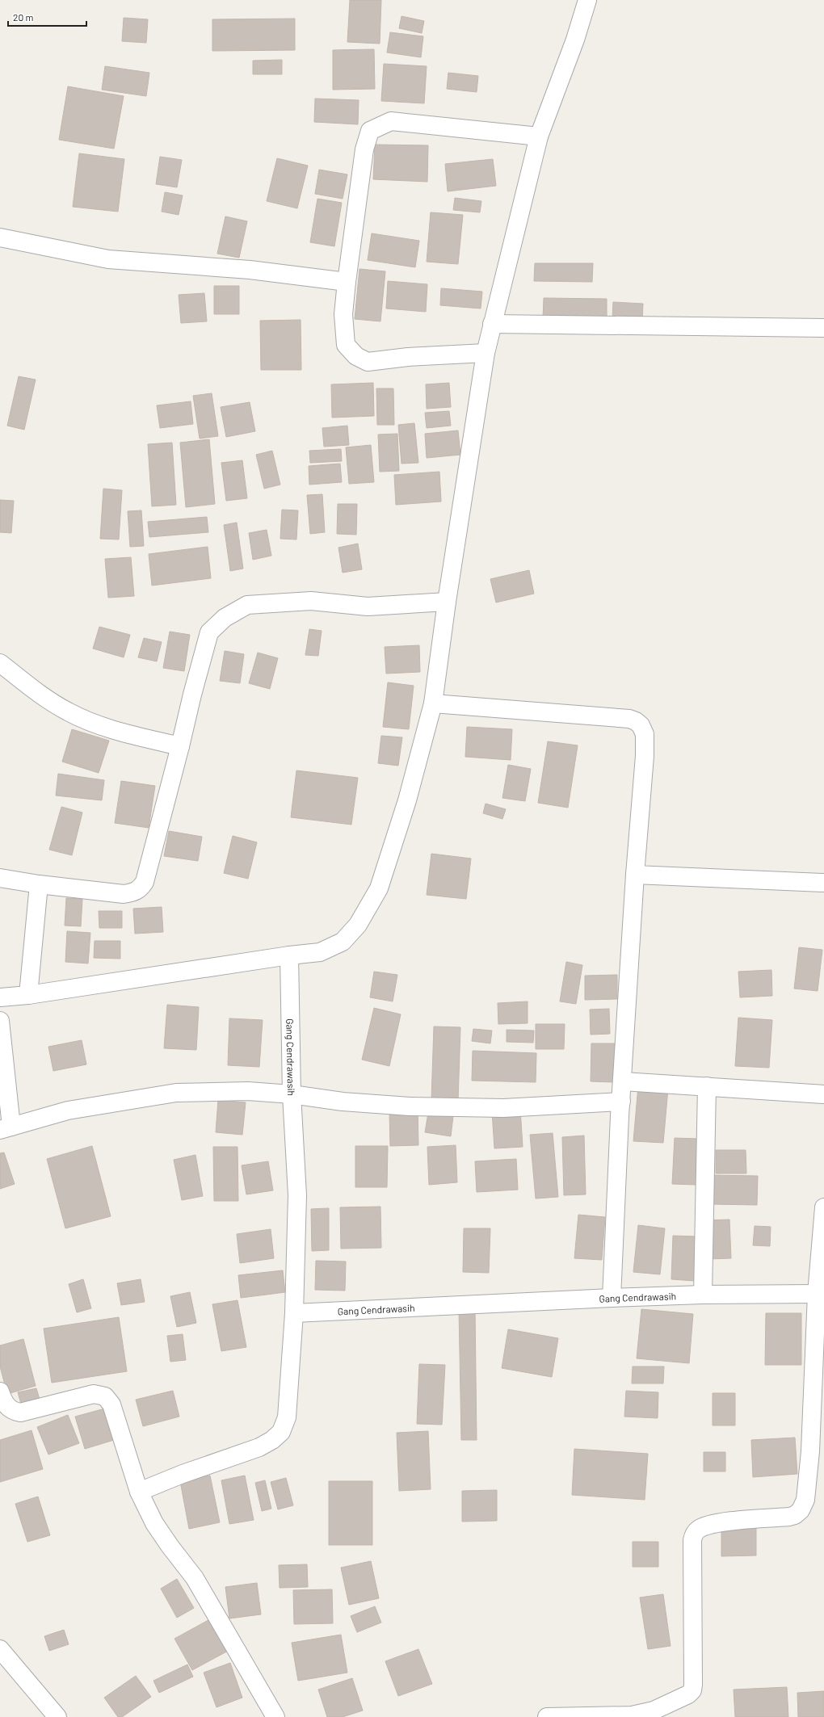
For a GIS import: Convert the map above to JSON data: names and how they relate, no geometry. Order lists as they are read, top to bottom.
{
  "streets": {
    "street": ["Gang Cendrawasih"]
  },
  "scale_bar": "20 m"
}
